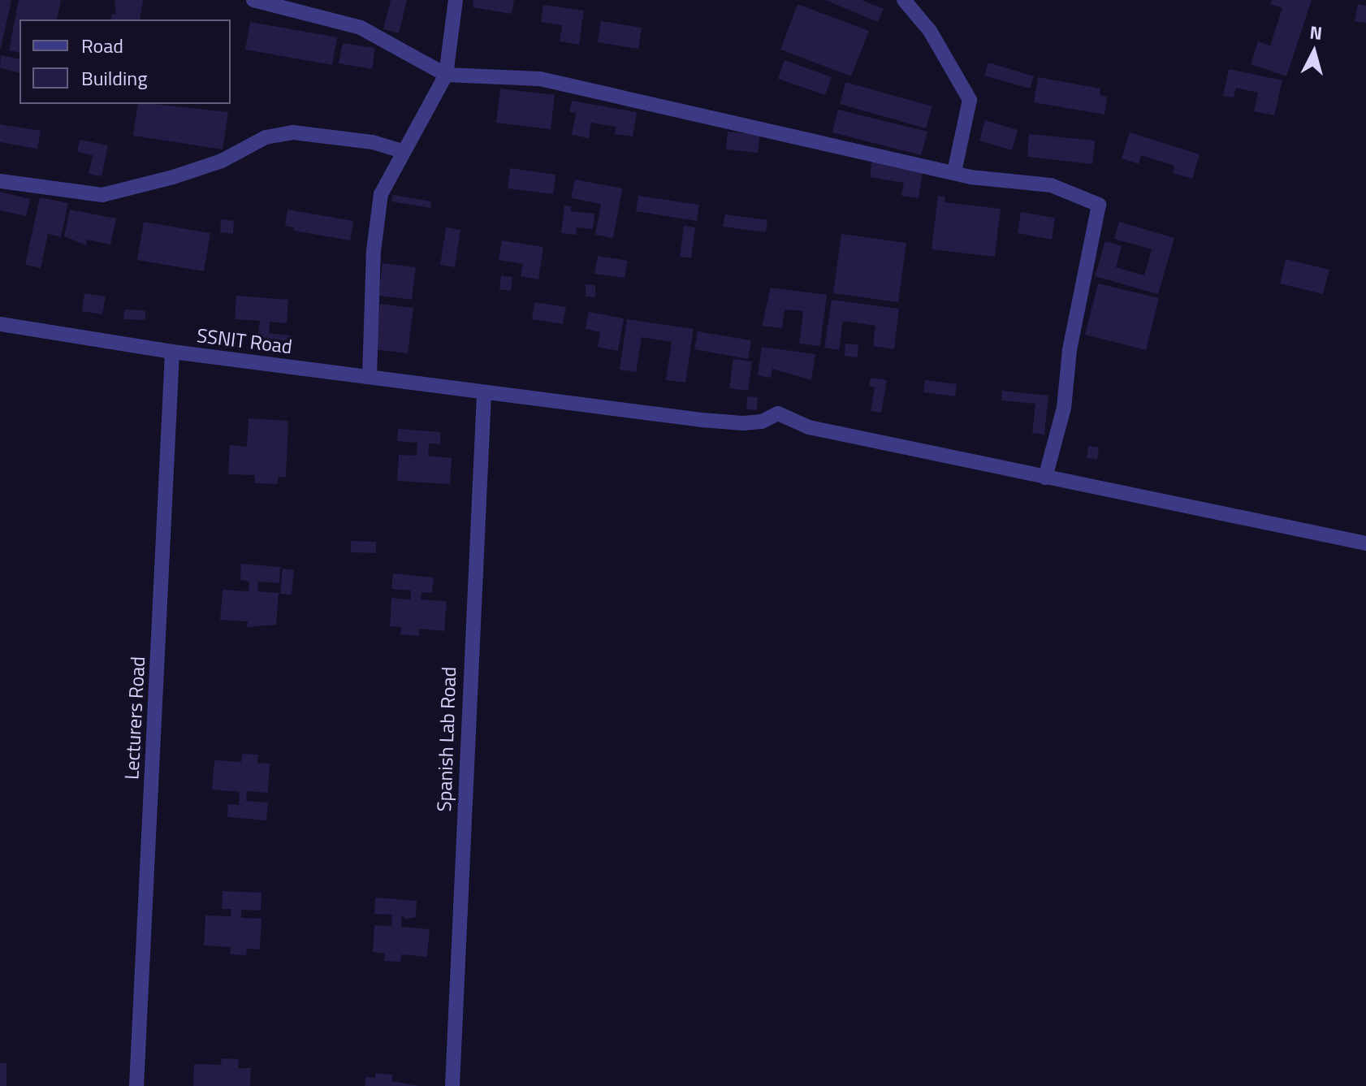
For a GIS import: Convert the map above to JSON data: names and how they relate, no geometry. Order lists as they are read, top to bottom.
{
  "streets": {
    "street": ["SSNIT Road", "Lecturers Road", "Spanish Lab Road"]
  },
  "crossings": [
    ["SSNIT Road", "Lecturers Road"],
    ["SSNIT Road", "Spanish Lab Road"]
  ],
  "legend": ["Road", "Building"],
  "north": "top"
}
